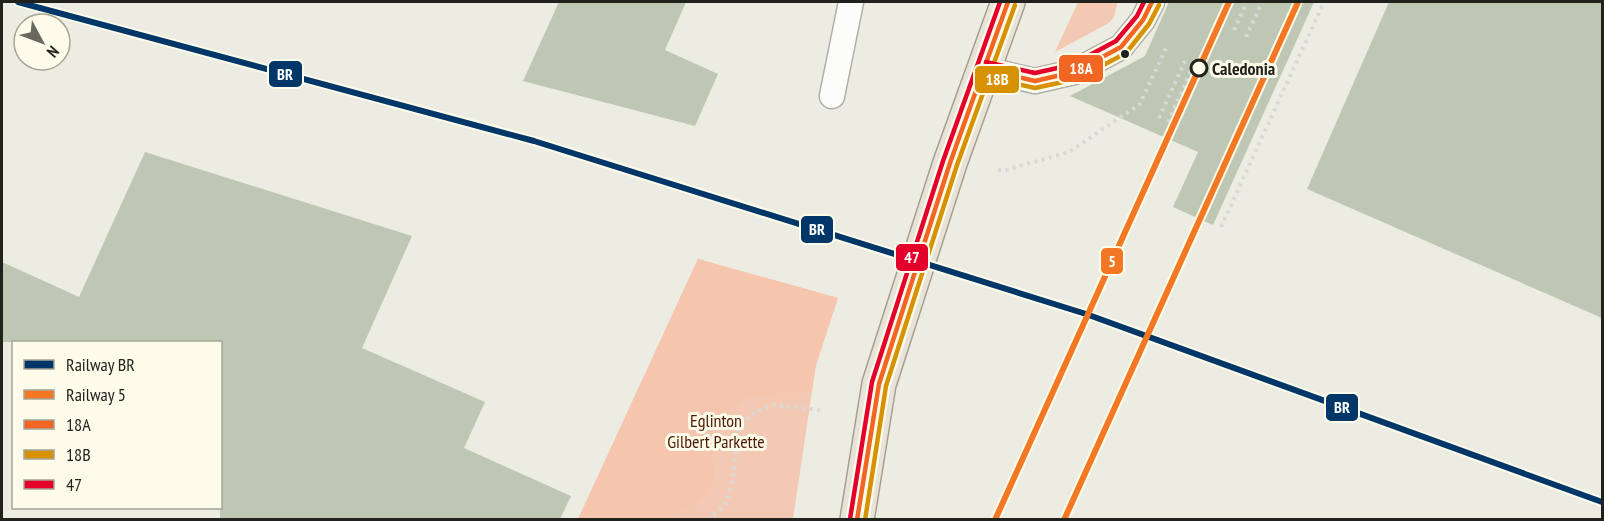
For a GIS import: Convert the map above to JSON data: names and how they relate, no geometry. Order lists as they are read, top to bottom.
{
  "parks": ["Eglinton Gilbert Parkette"],
  "places": ["Caledonia"],
  "lines": [
    "rail line BR",
    "rail line 5",
    "transit line 18A",
    "transit line 47",
    "transit line 18B"
  ],
  "legend": [
    "Railway BR",
    "Railway 5",
    "18A",
    "18B",
    "47"
  ],
  "north": "bottom right"
}
